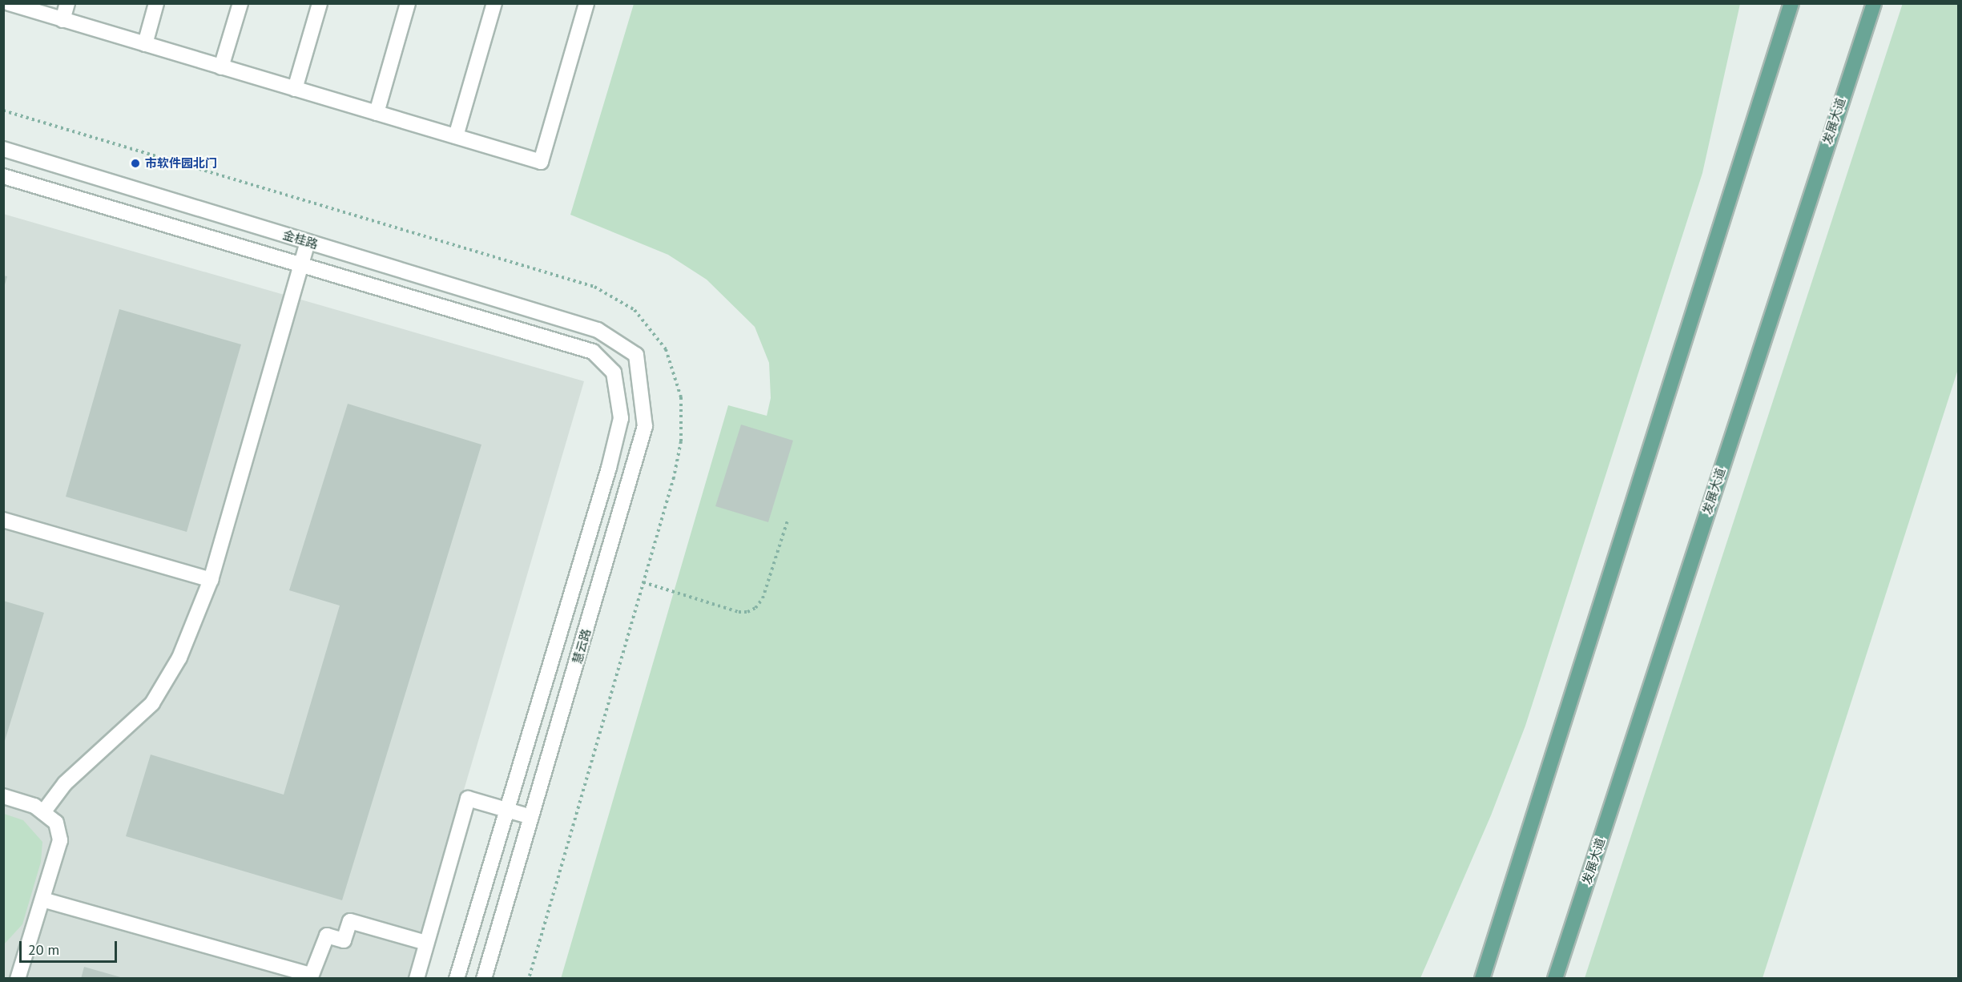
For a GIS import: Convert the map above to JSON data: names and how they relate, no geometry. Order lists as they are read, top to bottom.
{
  "streets": {
    "main road": ["发展大道"],
    "street": ["金桂路", "慧云路"]
  },
  "crossings": [
    ["金桂路", "慧云路"]
  ],
  "places": ["市软件园北门"],
  "scale_bar": "20 m"
}
